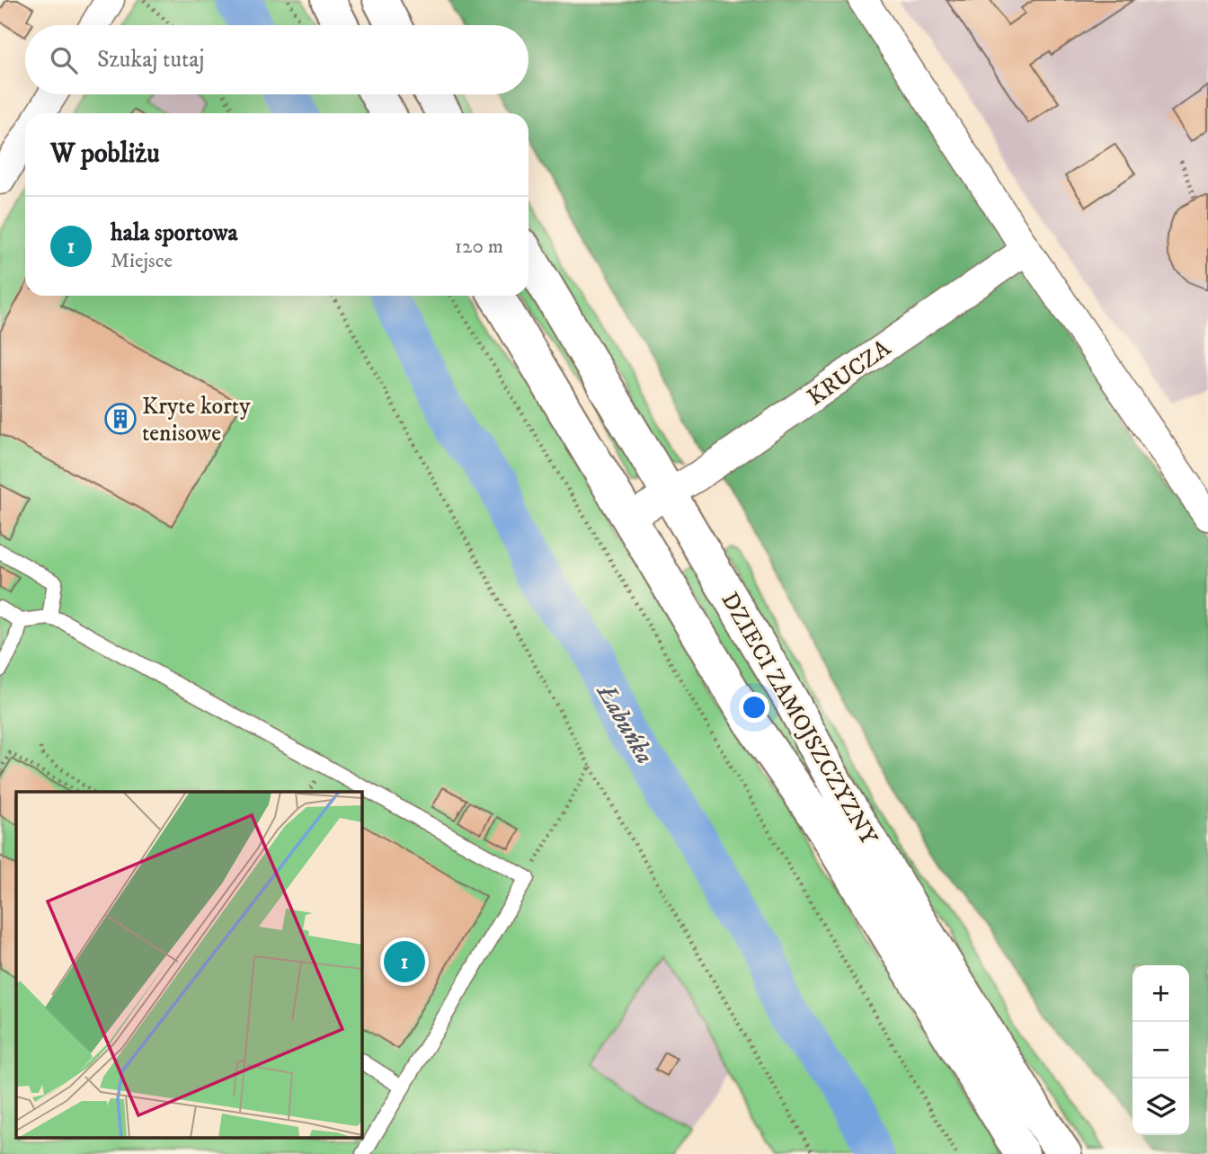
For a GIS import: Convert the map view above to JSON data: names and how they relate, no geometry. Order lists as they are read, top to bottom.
{
  "streets": {
    "main road": ["DZIECI ZAMOJSZCZYZNY"],
    "street": ["KRUCZA"]
  },
  "crossings": [
    ["KRUCZA", "DZIECI ZAMOJSZCZYZNY"]
  ],
  "water": ["Łabuńka"],
  "places": {
    "building": ["Kryte korty tenisowe"]
  },
  "page": {
    "search": "Szukaj tutaj",
    "heading": "W pobliżu",
    "list": [
      {
        "mark": "1",
        "name": "hala sportowa",
        "note": "Miejsce",
        "value": "120 m"
      }
    ],
    "pins": "1",
    "map_buttons": ["+", "−"]
  }
}
